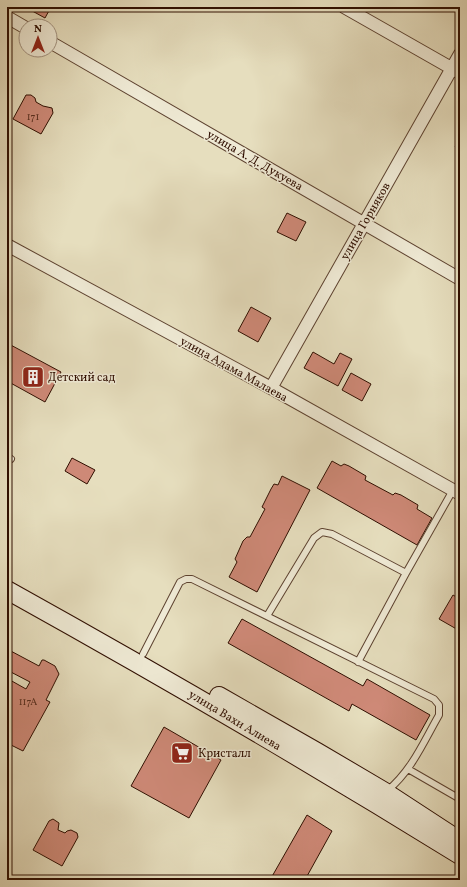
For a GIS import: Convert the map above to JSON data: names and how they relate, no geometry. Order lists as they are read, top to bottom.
{
  "streets": {
    "main road": ["улица Вахи Алиева"],
    "street": ["улица А. Д. Дукуева", "улица Горняков", "улица Адама Малаева"]
  },
  "crossings": [
    ["улица А. Д. Дукуева", "улица Горняков"],
    ["улица Горняков", "улица Адама Малаева"]
  ],
  "places": {
    "building": ["Детский сад"],
    "supermarket": ["Кристалл"]
  },
  "house_numbers": ["171", "117А"],
  "north": "top"
}
